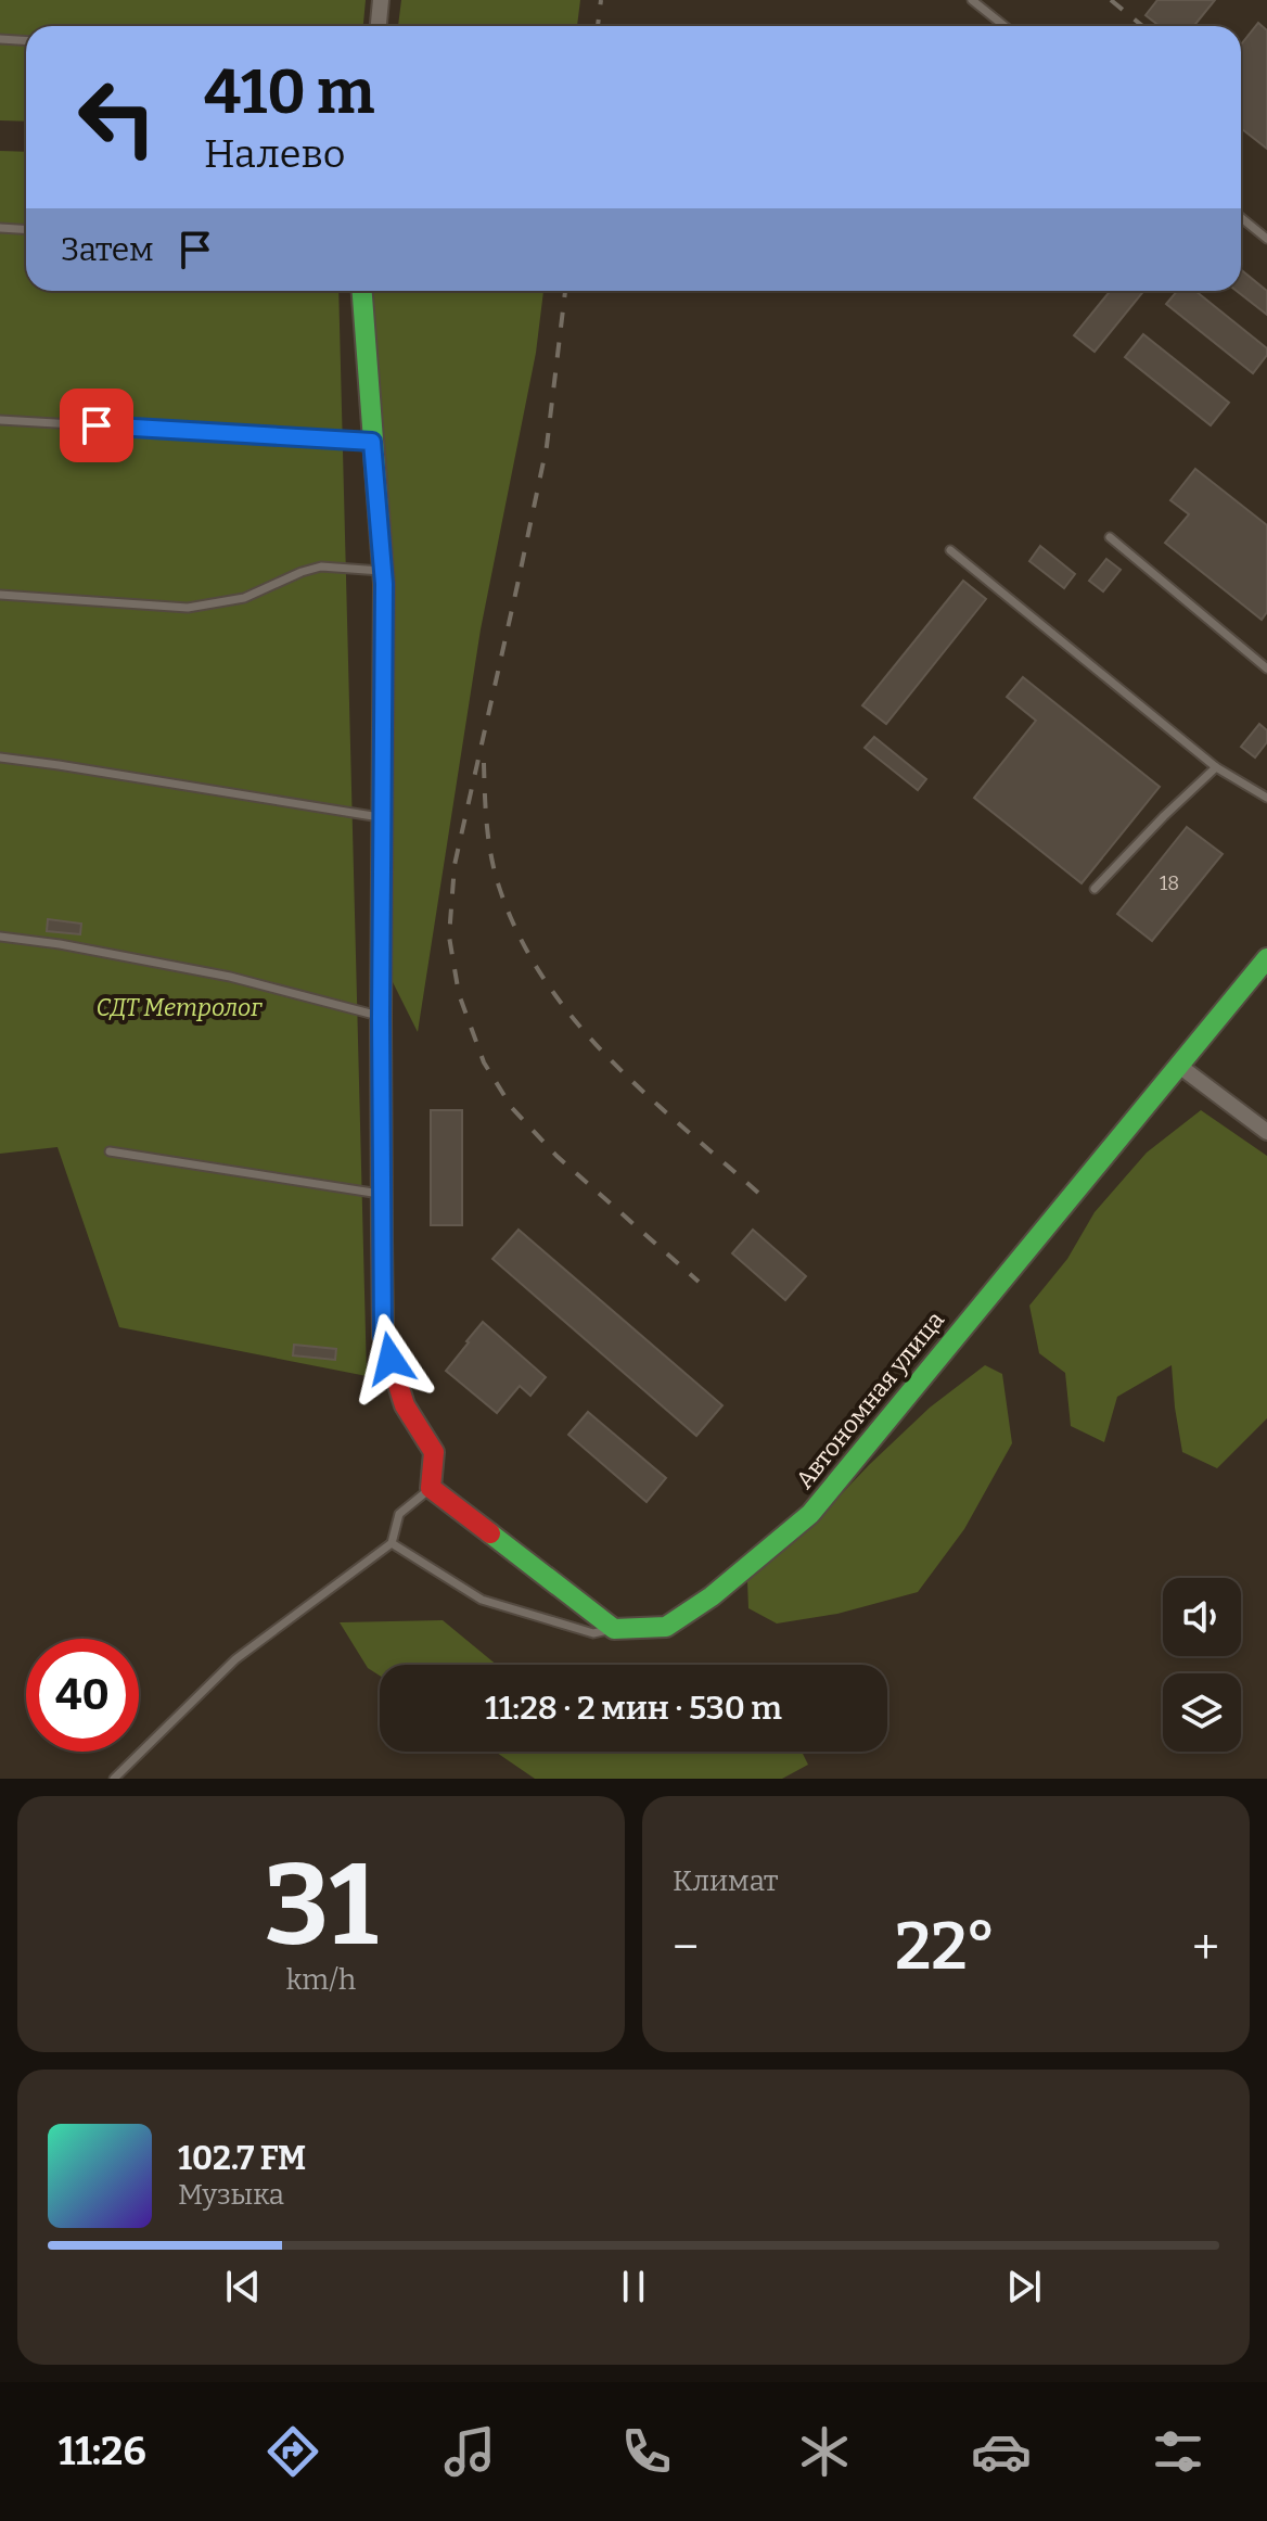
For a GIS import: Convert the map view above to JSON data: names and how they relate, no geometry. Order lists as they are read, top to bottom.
{
  "streets": {
    "street": ["Автономная улица"]
  },
  "parks": ["СДТ Метролог"],
  "house_numbers": ["18"],
  "page": {
    "turn": ["410 m", "Налево"],
    "then": "Затем",
    "limit": "40",
    "trip": "11:28 · 2 мин · 530 m",
    "tile": [
      ["31", "km/h"],
      "Климат"
    ],
    "heat": ["−", "22°", "+"],
    "song": ["102.7 FM", "Музыка"],
    "tabs": "11:26"
  }
}
